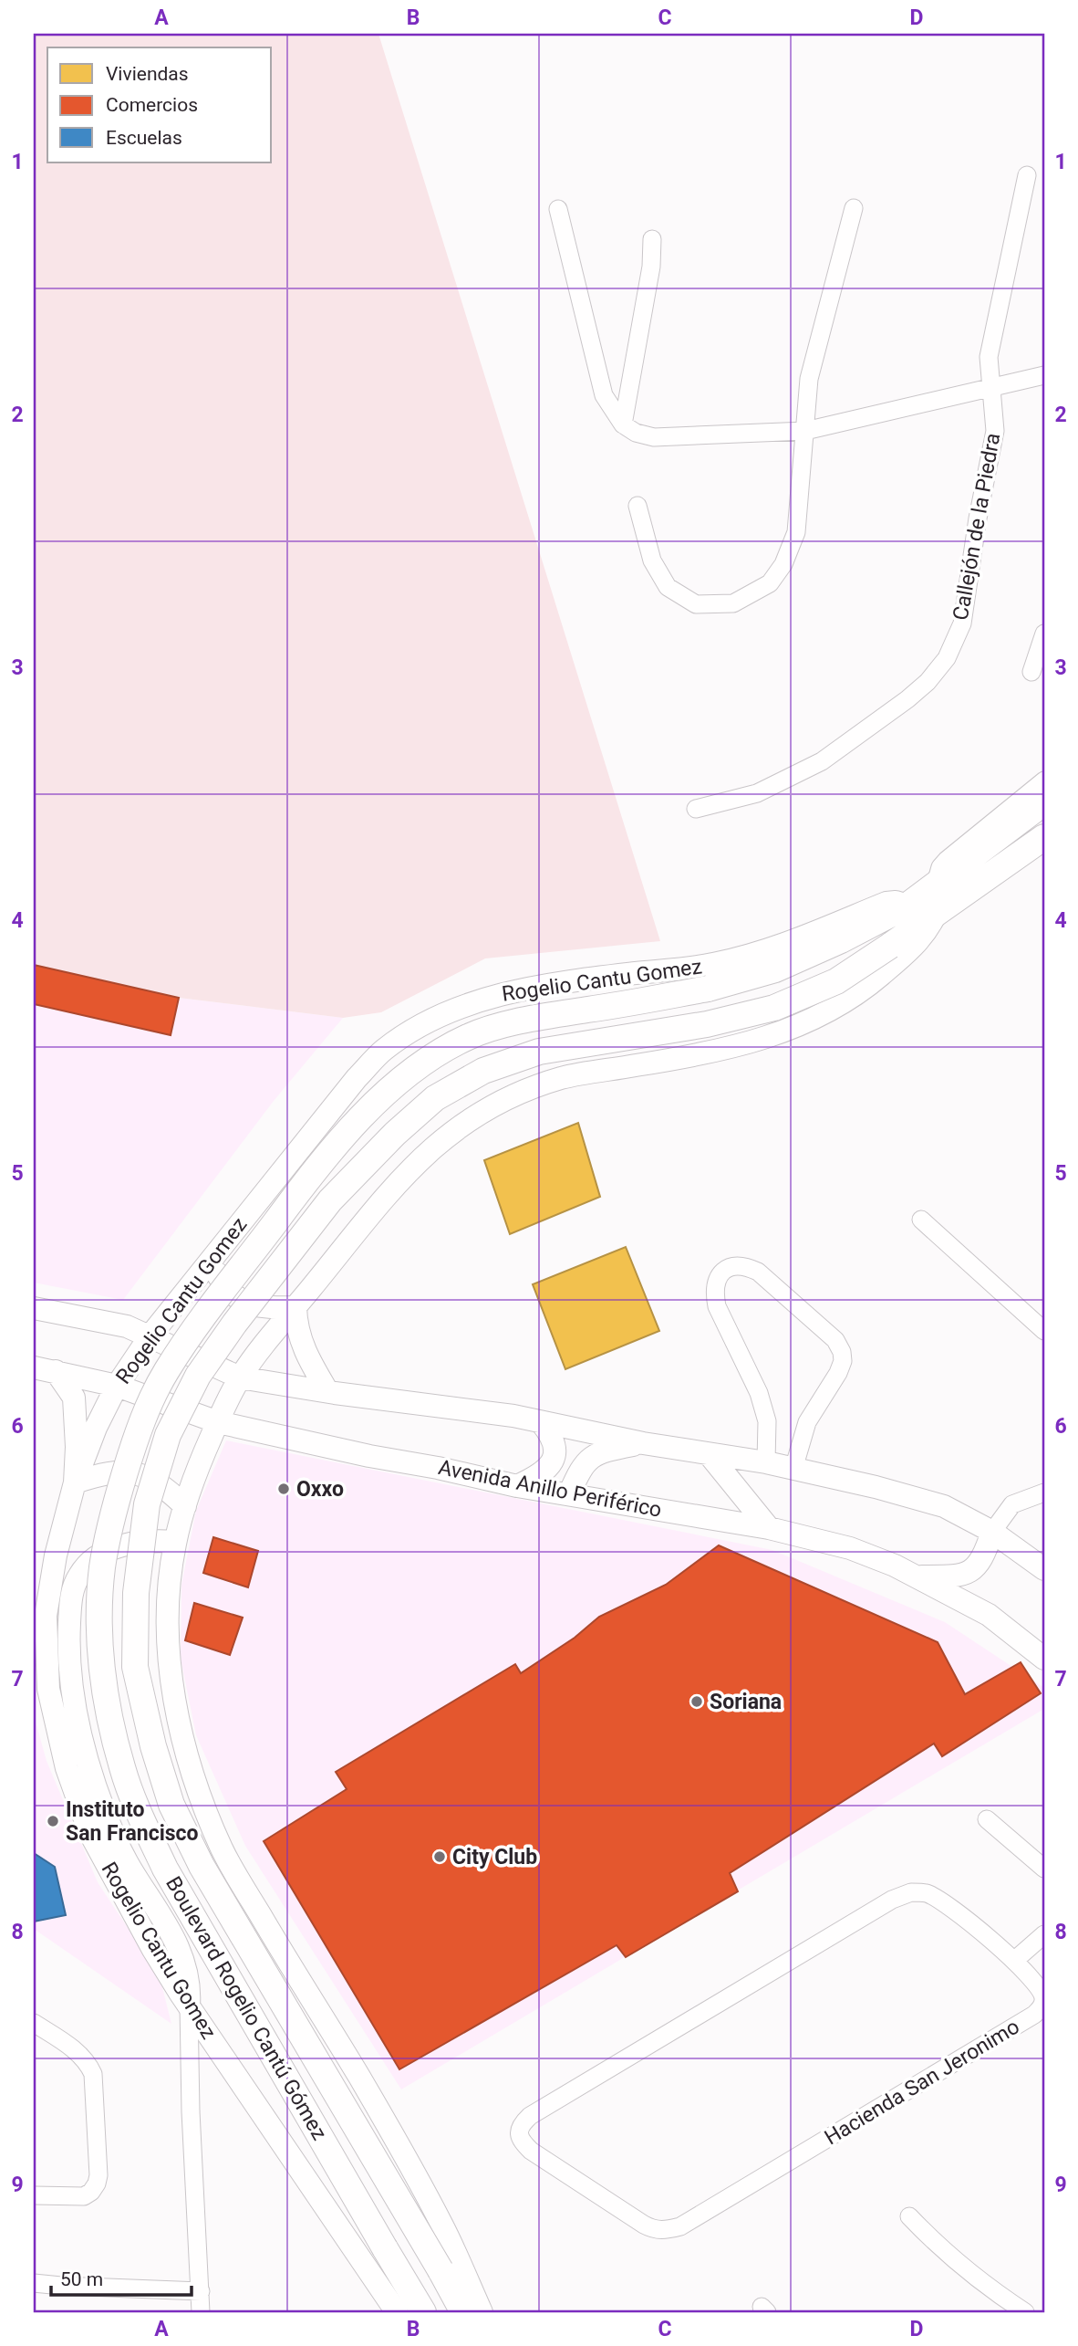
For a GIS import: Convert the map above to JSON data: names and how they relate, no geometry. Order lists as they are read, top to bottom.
{
  "streets": {
    "main road": ["Boulevard Rogelio Cantú Gómez"],
    "street": [
      "Callejón de la Piedra",
      "Rogelio Cantu Gomez",
      "Avenida Anillo Periférico",
      "Hacienda San Jeronimo"
    ]
  },
  "crossings": [
    ["Rogelio Cantu Gomez", "Avenida Anillo Periférico"],
    ["Rogelio Cantu Gomez", "Boulevard Rogelio Cantú Gómez"]
  ],
  "places": [
    "Oxxo",
    "Soriana",
    "Instituto San Francisco",
    "City Club"
  ],
  "legend": ["Viviendas", "Comercios", "Escuelas"],
  "scale_bar": "50 m",
  "grid": {
    "columns": [
      "A",
      "B",
      "C",
      "D"
    ],
    "rows": [
      "1",
      "2",
      "3",
      "4",
      "5",
      "6",
      "7",
      "8",
      "9"
    ]
  }
}
